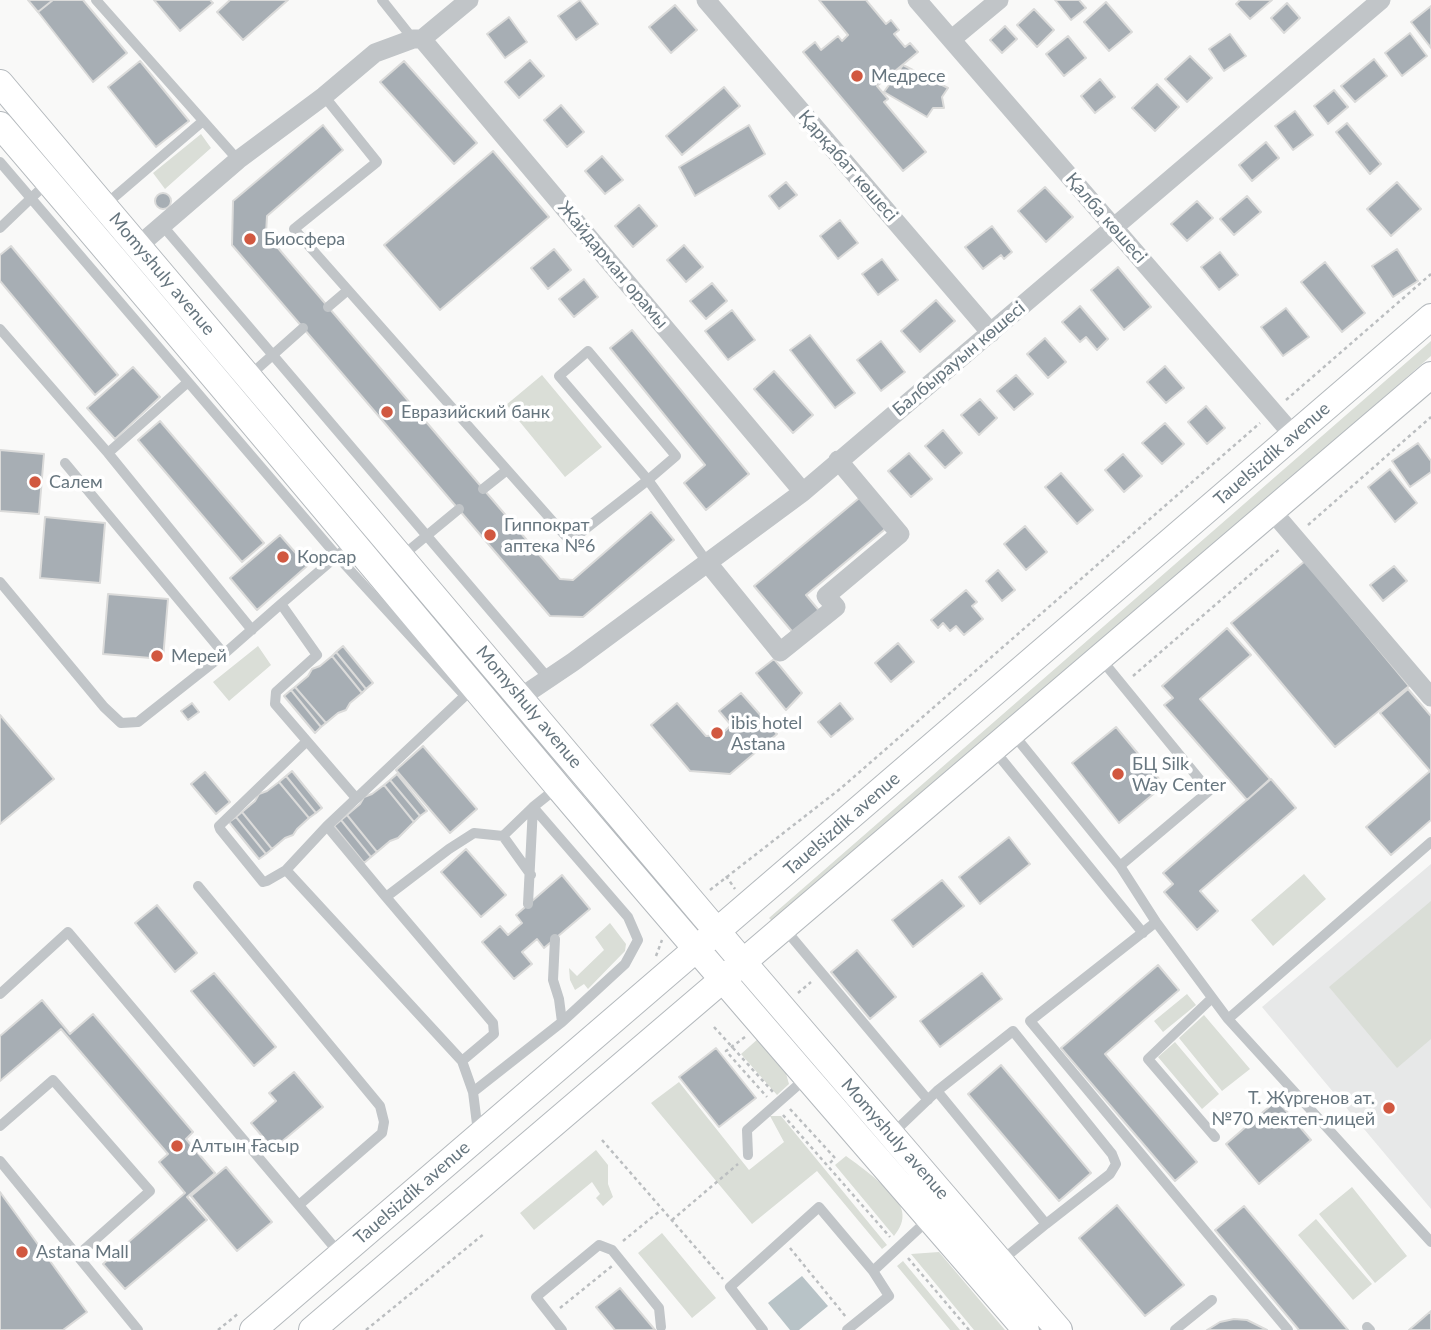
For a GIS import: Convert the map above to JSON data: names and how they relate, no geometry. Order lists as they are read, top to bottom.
{
  "streets": {
    "main road": ["Momyshuly avenue", "Tauelsizdik avenue"],
    "street": [
      "Қарқабат көшесі",
      "Қалба көшесі",
      "Жайдарман орамы",
      "Балбырауын көшесі"
    ]
  },
  "crossings": [
    ["Қарқабат көшесі", "Балбырауын көшесі"],
    ["Қалба көшесі", "Балбырауын көшесі"],
    ["Қалба көшесі", "Tauelsizdik avenue"],
    ["Жайдарман орамы", "Балбырауын көшесі"],
    ["Momyshuly avenue", "Балбырауын көшесі"],
    ["Momyshuly avenue", "Tauelsizdik avenue"]
  ],
  "places": [
    "Медресе",
    "Биосфера",
    "Евразийский банк",
    "Салем",
    "Гиппократ аптека №6",
    "Корсар",
    "Мерей",
    "ibis hotel Astana",
    "БЦ Silk Way Center",
    "Т. Жүргенов ат. №70 мектеп-лицей",
    "Алтын Ғасыр",
    "Astana Mall"
  ]
}
